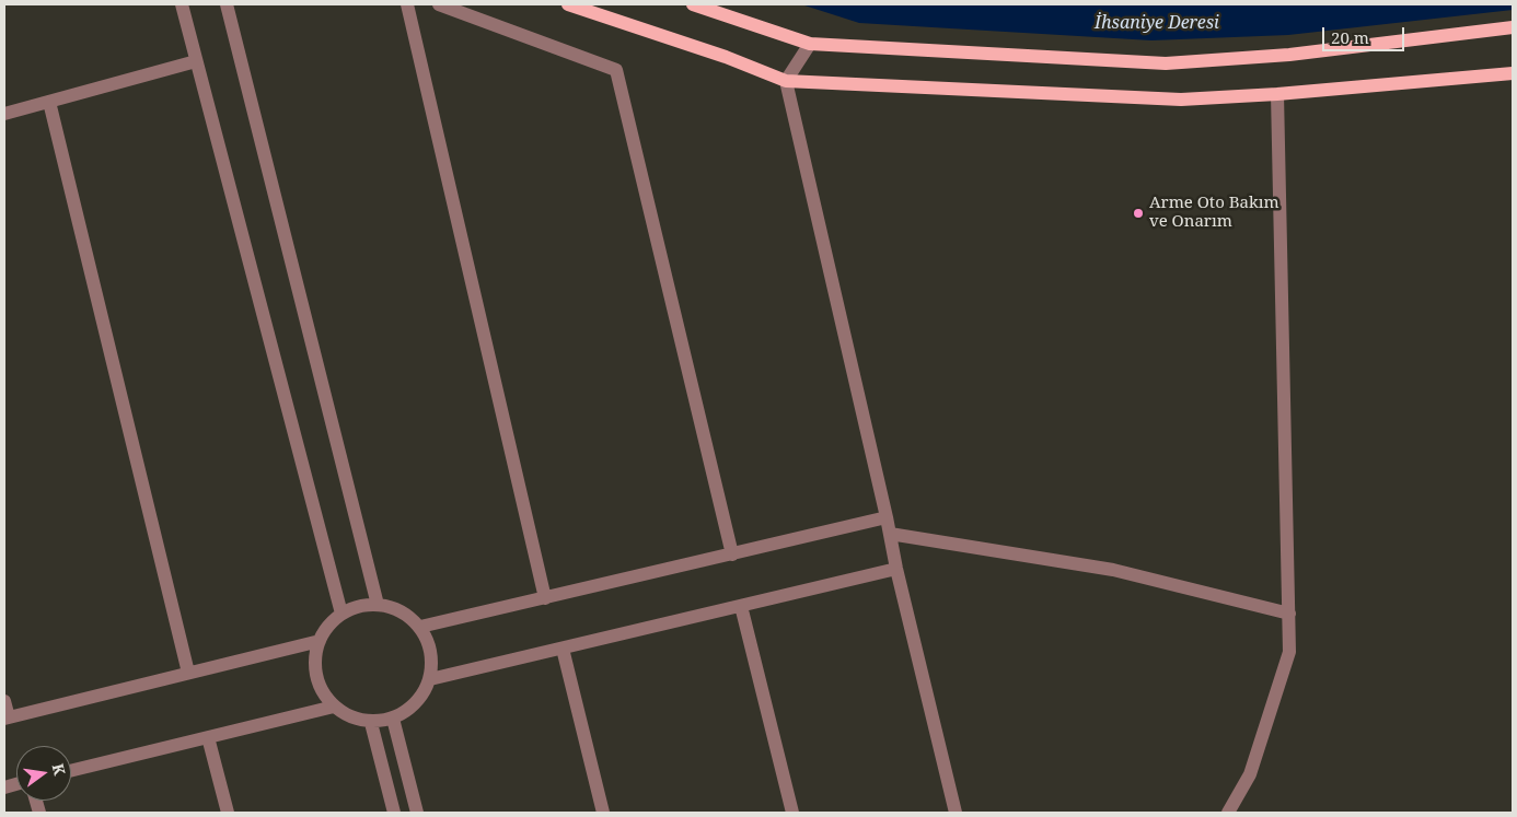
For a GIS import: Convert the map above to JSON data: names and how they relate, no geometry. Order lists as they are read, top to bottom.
{
  "water": ["İhsaniye Deresi"],
  "places": ["Arme Oto Bakım ve Onarım"],
  "scale_bar": "20 m",
  "north": "right"
}
